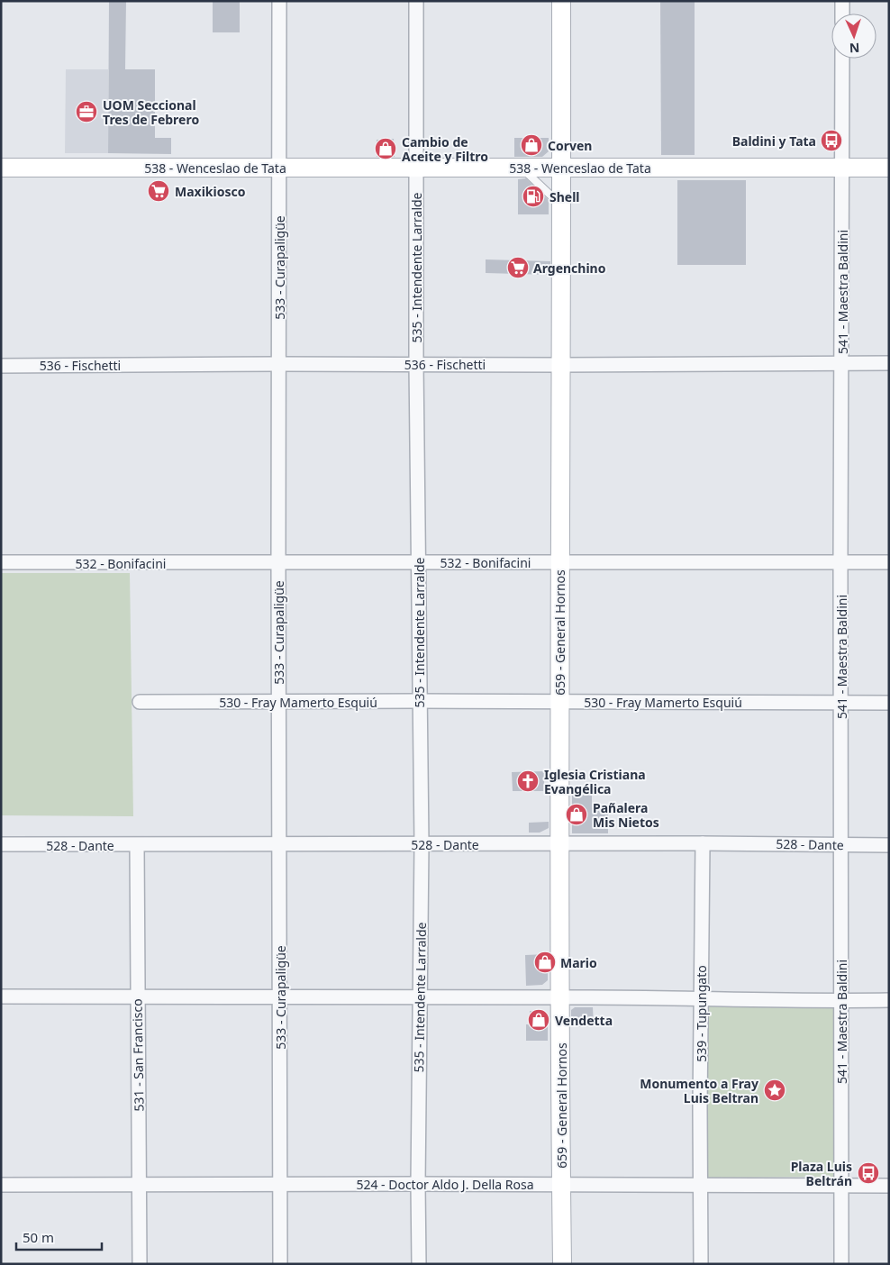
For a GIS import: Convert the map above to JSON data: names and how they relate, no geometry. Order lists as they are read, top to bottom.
{
  "streets": {
    "street": [
      "538 - Wenceslao de Tata",
      "533 - Curapaligüe",
      "535 - Intendente Larralde",
      "541 - Maestra Baldini",
      "536 - Fischetti",
      "532 - Bonifacini",
      "659 - General Hornos",
      "530 - Fray Mamerto Esquiú",
      "528 - Dante",
      "539 - Tupungato",
      "531 - San Francisco",
      "524 - Doctor Aldo J. Della Rosa"
    ]
  },
  "crossings": [
    ["538 - Wenceslao de Tata", "533 - Curapaligüe"],
    ["538 - Wenceslao de Tata", "535 - Intendente Larralde"],
    ["538 - Wenceslao de Tata", "541 - Maestra Baldini"],
    ["538 - Wenceslao de Tata", "659 - General Hornos"],
    ["533 - Curapaligüe", "536 - Fischetti"],
    ["533 - Curapaligüe", "532 - Bonifacini"],
    ["533 - Curapaligüe", "530 - Fray Mamerto Esquiú"],
    ["533 - Curapaligüe", "528 - Dante"],
    ["533 - Curapaligüe", "524 - Doctor Aldo J. Della Rosa"],
    ["535 - Intendente Larralde", "536 - Fischetti"],
    ["535 - Intendente Larralde", "532 - Bonifacini"],
    ["535 - Intendente Larralde", "530 - Fray Mamerto Esquiú"],
    ["535 - Intendente Larralde", "528 - Dante"],
    ["535 - Intendente Larralde", "524 - Doctor Aldo J. Della Rosa"],
    ["541 - Maestra Baldini", "536 - Fischetti"],
    ["541 - Maestra Baldini", "532 - Bonifacini"],
    ["541 - Maestra Baldini", "530 - Fray Mamerto Esquiú"],
    ["541 - Maestra Baldini", "528 - Dante"],
    ["541 - Maestra Baldini", "524 - Doctor Aldo J. Della Rosa"],
    ["536 - Fischetti", "659 - General Hornos"],
    ["532 - Bonifacini", "659 - General Hornos"],
    ["659 - General Hornos", "530 - Fray Mamerto Esquiú"],
    ["659 - General Hornos", "528 - Dante"],
    ["659 - General Hornos", "524 - Doctor Aldo J. Della Rosa"],
    ["528 - Dante", "539 - Tupungato"],
    ["528 - Dante", "531 - San Francisco"],
    ["539 - Tupungato", "524 - Doctor Aldo J. Della Rosa"],
    ["531 - San Francisco", "524 - Doctor Aldo J. Della Rosa"]
  ],
  "places": {
    "office": ["UOM Seccional Tres de Febrero"],
    "bus stop": ["Baldini y Tata", "Plaza Luis Beltrán"],
    "shop": [
      "Corven",
      "Cambio de Aceite y Filtro",
      "Pañalera Mis Nietos",
      "Mario",
      "Vendetta"
    ],
    "supermarket": ["Maxikiosco", "Argenchino"],
    "fuel station": ["Shell"],
    "church": ["Iglesia Cristiana Evangélica"],
    "place": ["Monumento a Fray Luis Beltran"]
  },
  "scale_bar": "50 m",
  "north": "bottom"
}
